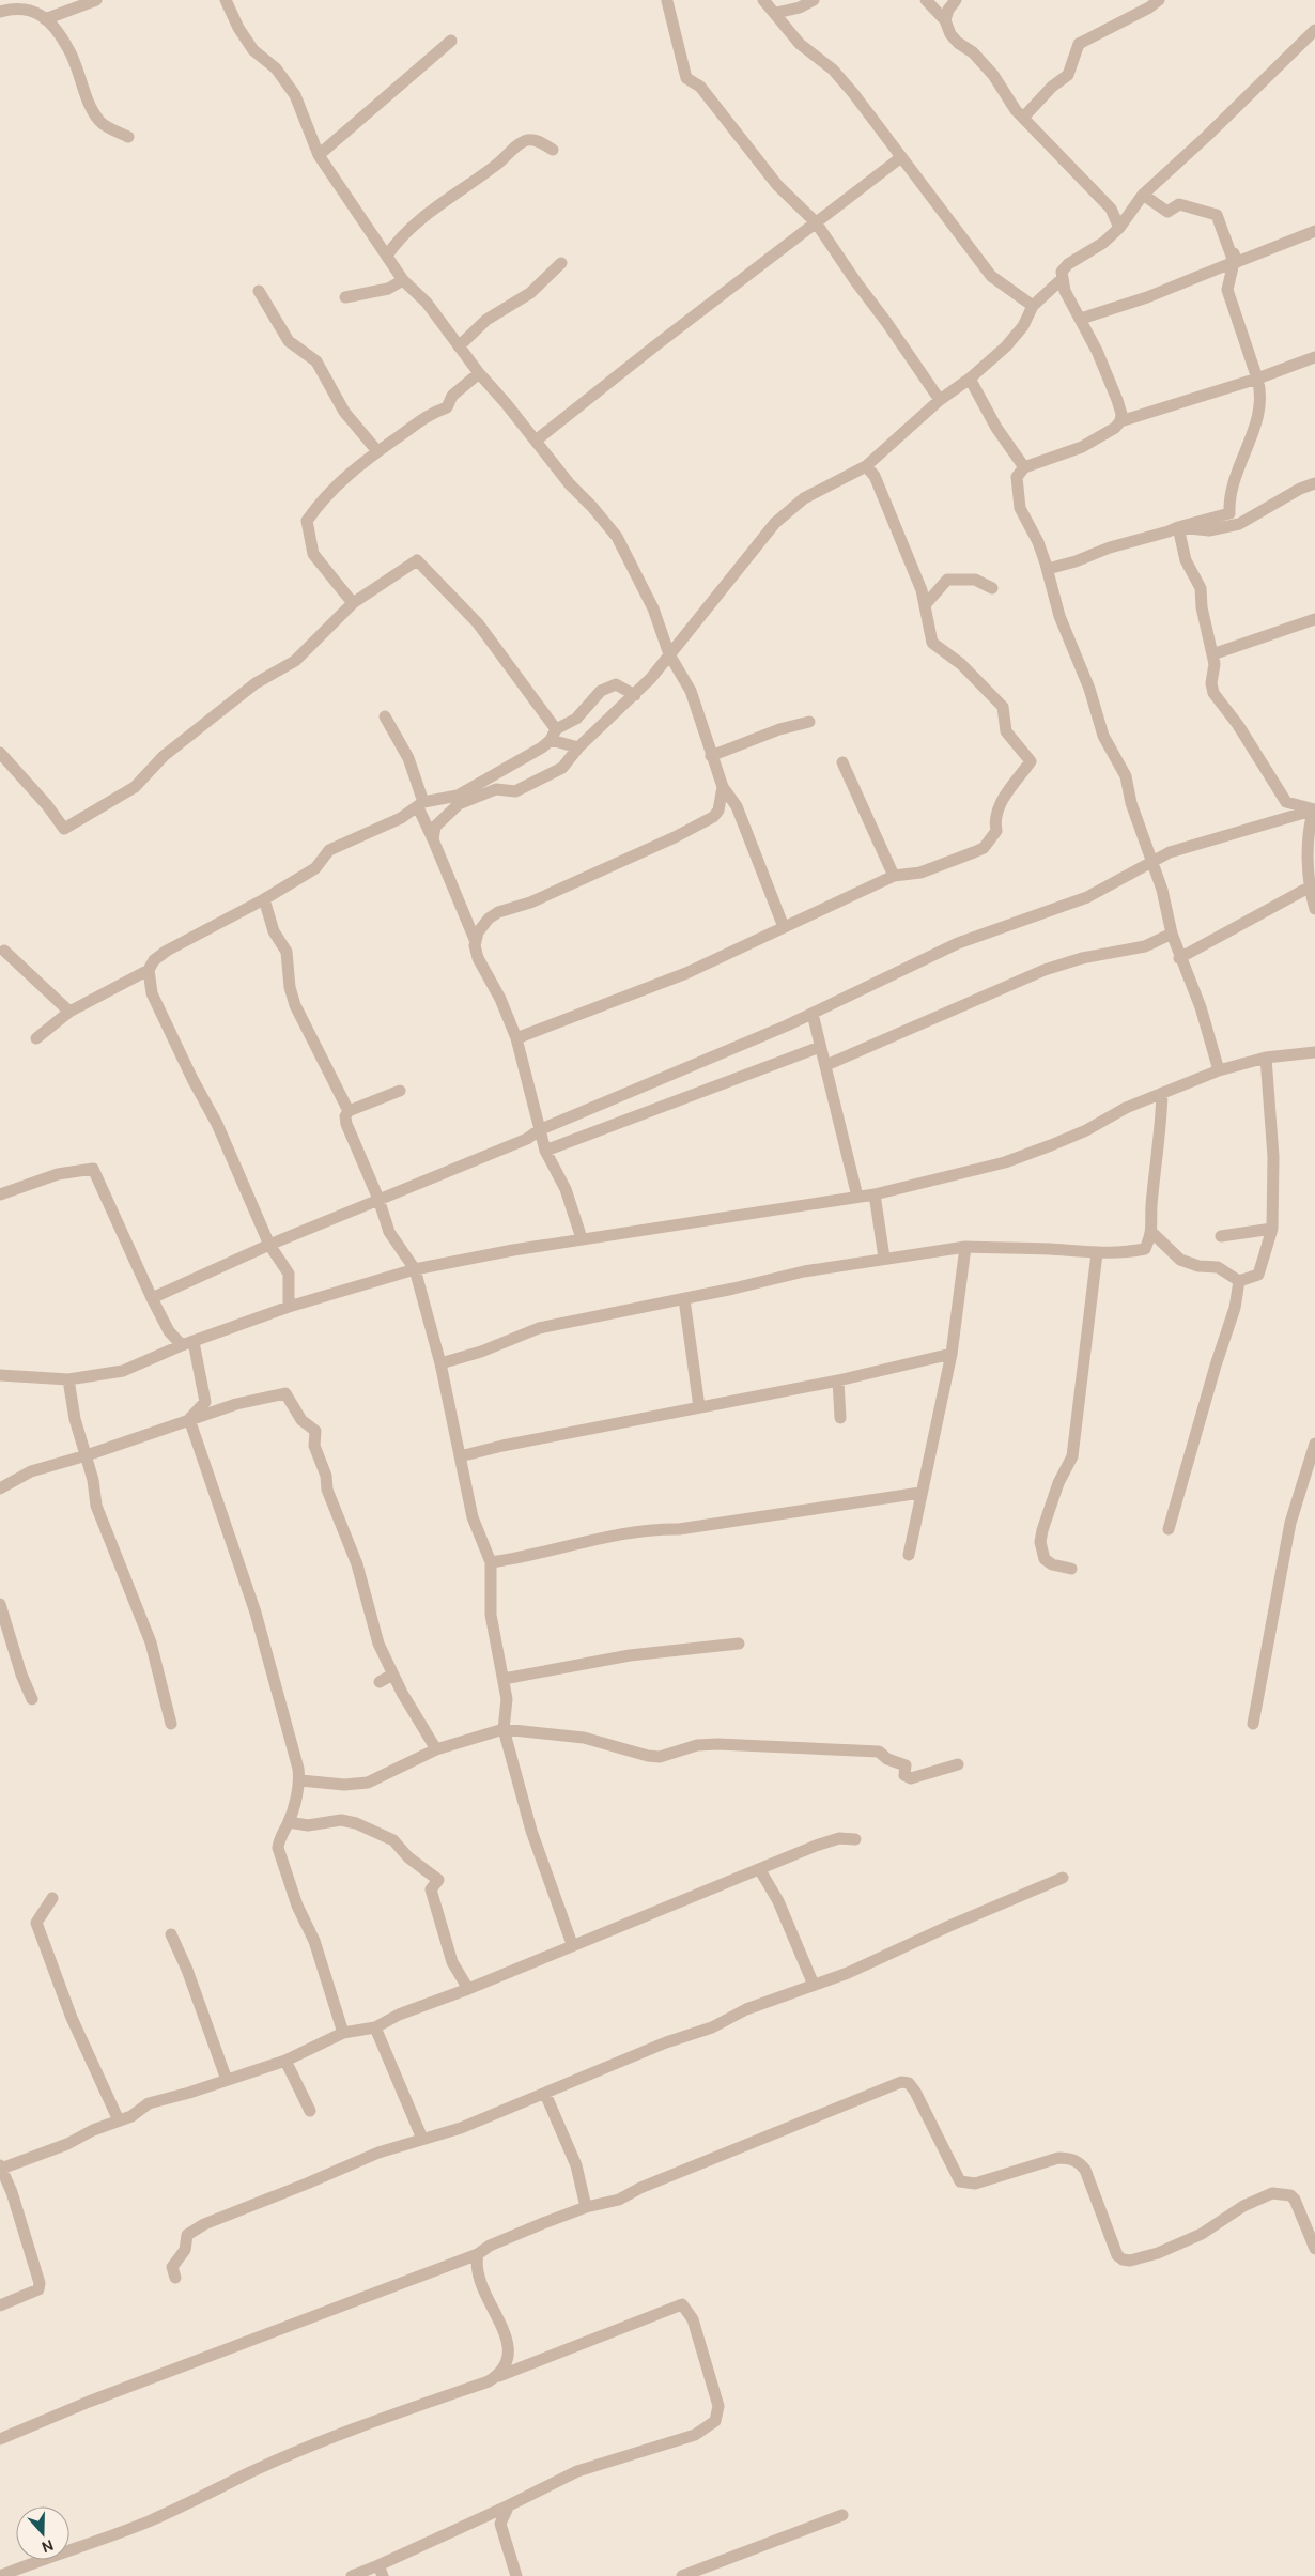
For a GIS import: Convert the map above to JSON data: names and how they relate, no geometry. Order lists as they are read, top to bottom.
{
  "north": "bottom"
}
